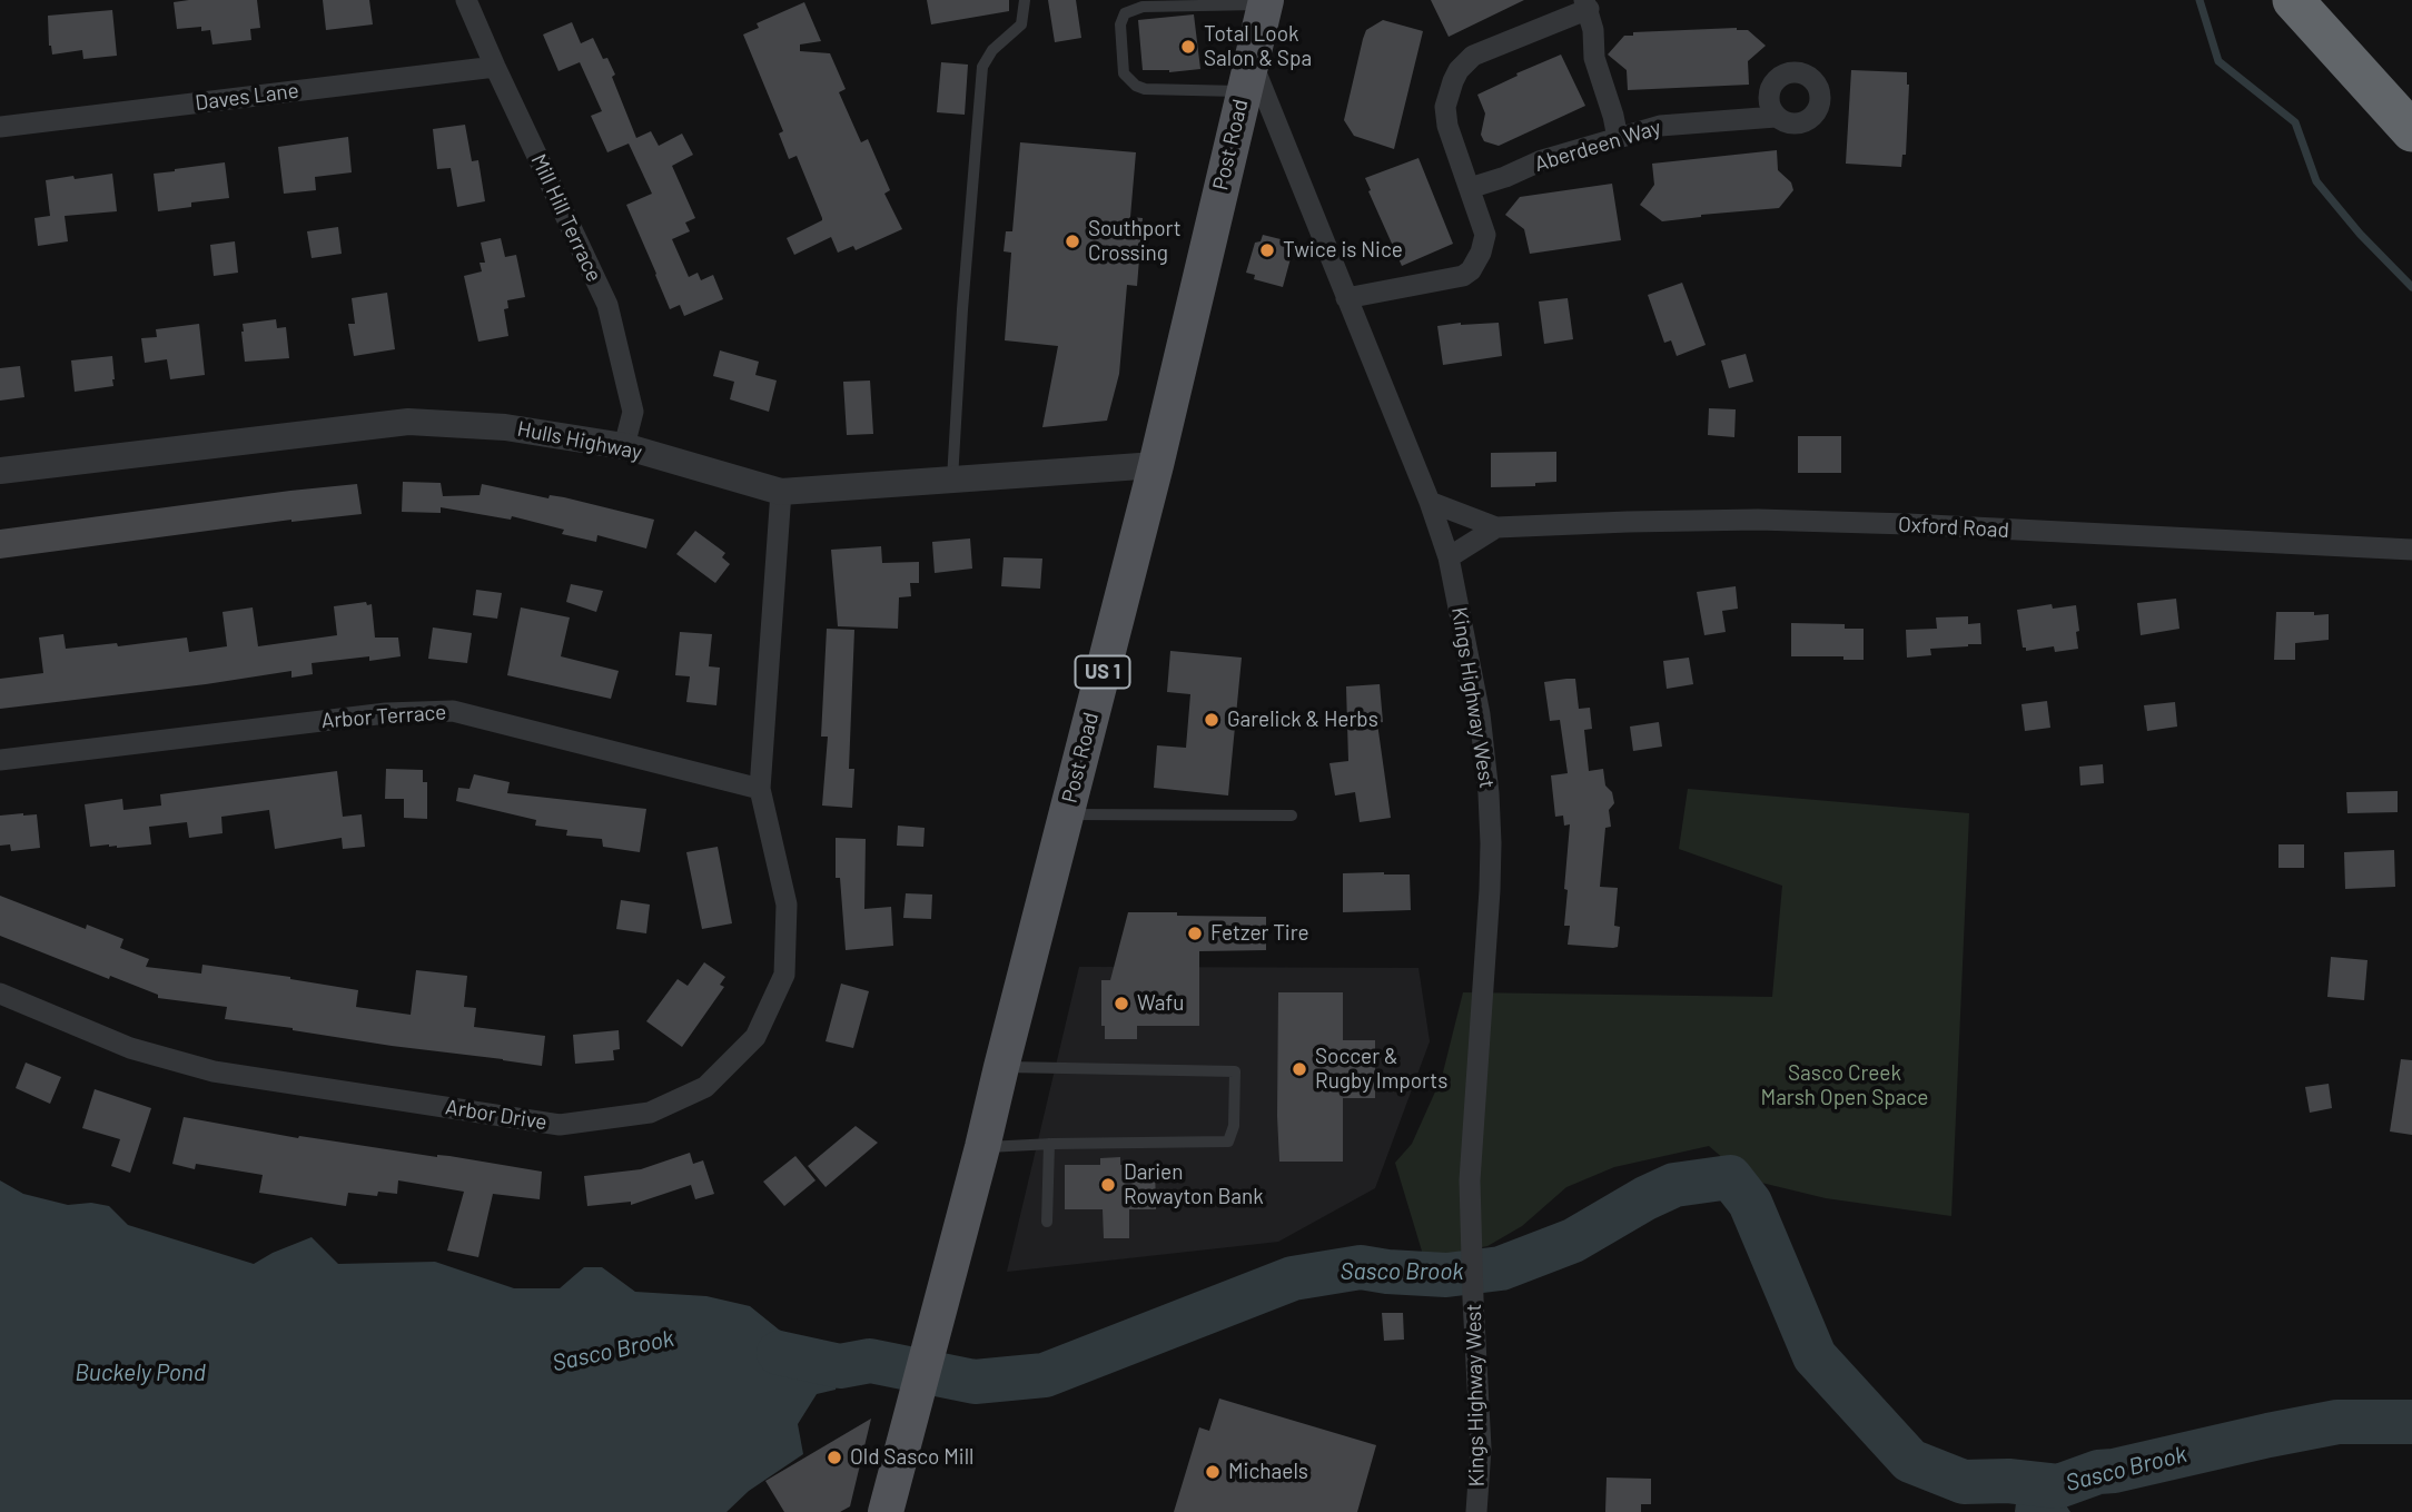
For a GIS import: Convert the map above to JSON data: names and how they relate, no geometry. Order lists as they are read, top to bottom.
{
  "streets": {
    "main road": ["Post Road", "US 1"],
    "street": [
      "Daves Lane",
      "Aberdeen Way",
      "Mill Hill Terrace",
      "Hulls Highway",
      "Oxford Road",
      "Kings Highway West",
      "Arbor Terrace",
      "Arbor Drive"
    ]
  },
  "crossings": [
    ["Daves Lane", "Mill Hill Terrace"],
    ["Post Road", "Hulls Highway"],
    ["Post Road", "Kings Highway West"],
    ["Mill Hill Terrace", "Hulls Highway"],
    ["Hulls Highway", "Arbor Drive"],
    ["Oxford Road", "Kings Highway West"],
    ["Arbor Terrace", "Arbor Drive"]
  ],
  "water": ["Sasco Brook", "Buckely Pond"],
  "parks": ["Sasco Creek Marsh Open Space"],
  "places": [
    "Total Look Salon & Spa",
    "Southport Crossing",
    "Twice is Nice",
    "Garelick & Herbs",
    "Fetzer Tire",
    "Wafu",
    "Soccer & Rugby Imports",
    "Darien Rowayton Bank",
    "Old Sasco Mill",
    "Michaels"
  ]
}
